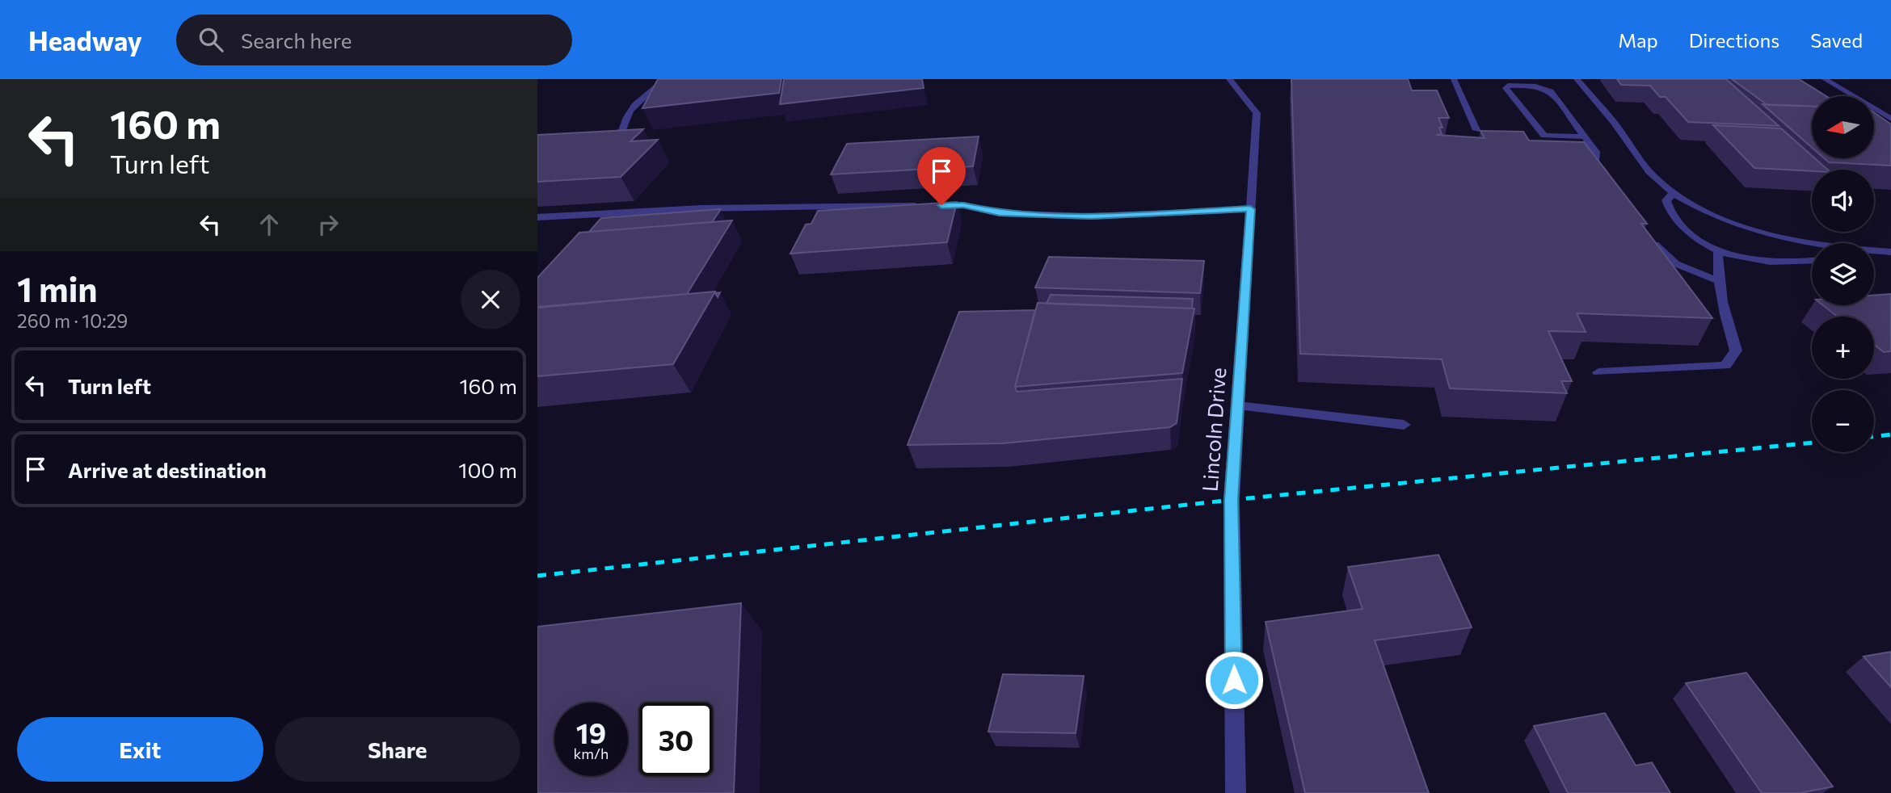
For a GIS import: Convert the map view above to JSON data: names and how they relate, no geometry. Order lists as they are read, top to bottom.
{
  "streets": {
    "street": ["Lincoln Drive"]
  },
  "north": "left",
  "page": {
    "header": "Headway",
    "search": "Search here",
    "nav": ["Map", "Directions", "Saved"],
    "turn": ["160 m", "Turn left"],
    "map_buttons": ["+", "−"],
    "heading": ["1 min", "260 m · 10:29"],
    "list": [
      {
        "name": "Turn left",
        "value": "160 m"
      },
      {
        "name": "Arrive at destination",
        "value": "100 m"
      }
    ],
    "speed": "19 km/h",
    "limit": "30",
    "buttons": ["Exit", "Share"]
  }
}
